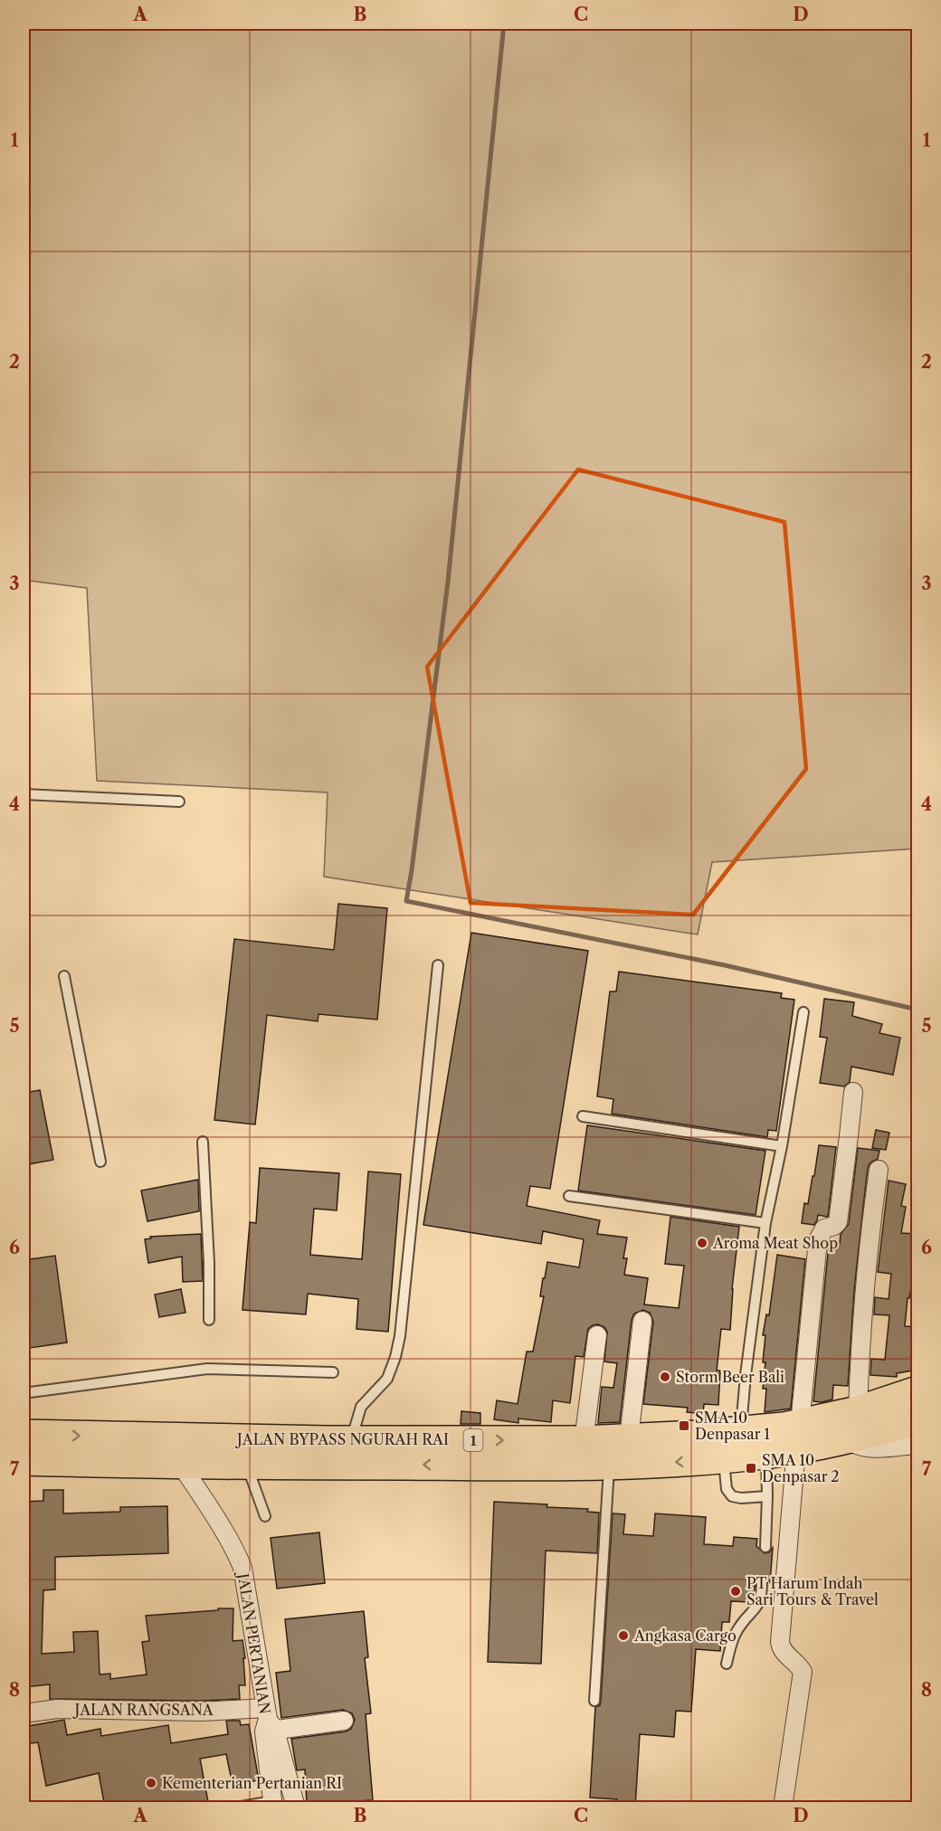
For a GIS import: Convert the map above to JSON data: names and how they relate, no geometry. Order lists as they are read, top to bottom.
{
  "streets": {
    "highway": ["JALAN BYPASS NGURAH RAI", "1"],
    "street": ["JALAN PERTANIAN", "JALAN RANGSANA"]
  },
  "crossings": [
    ["JALAN BYPASS NGURAH RAI", "JALAN PERTANIAN"],
    ["JALAN PERTANIAN", "JALAN RANGSANA"]
  ],
  "places": {
    "other": [
      "Aroma Meat Shop",
      "Storm Beer Bali",
      "PT Harum Indah Sari Tours & Travel",
      "Angkasa Cargo",
      "Kementerian Pertanian RI"
    ],
    "transit": ["SMA 10 Denpasar 1", "SMA 10 Denpasar 2"]
  },
  "grid": {
    "columns": [
      "A",
      "B",
      "C",
      "D"
    ],
    "rows": [
      "1",
      "2",
      "3",
      "4",
      "5",
      "6",
      "7",
      "8"
    ]
  }
}
